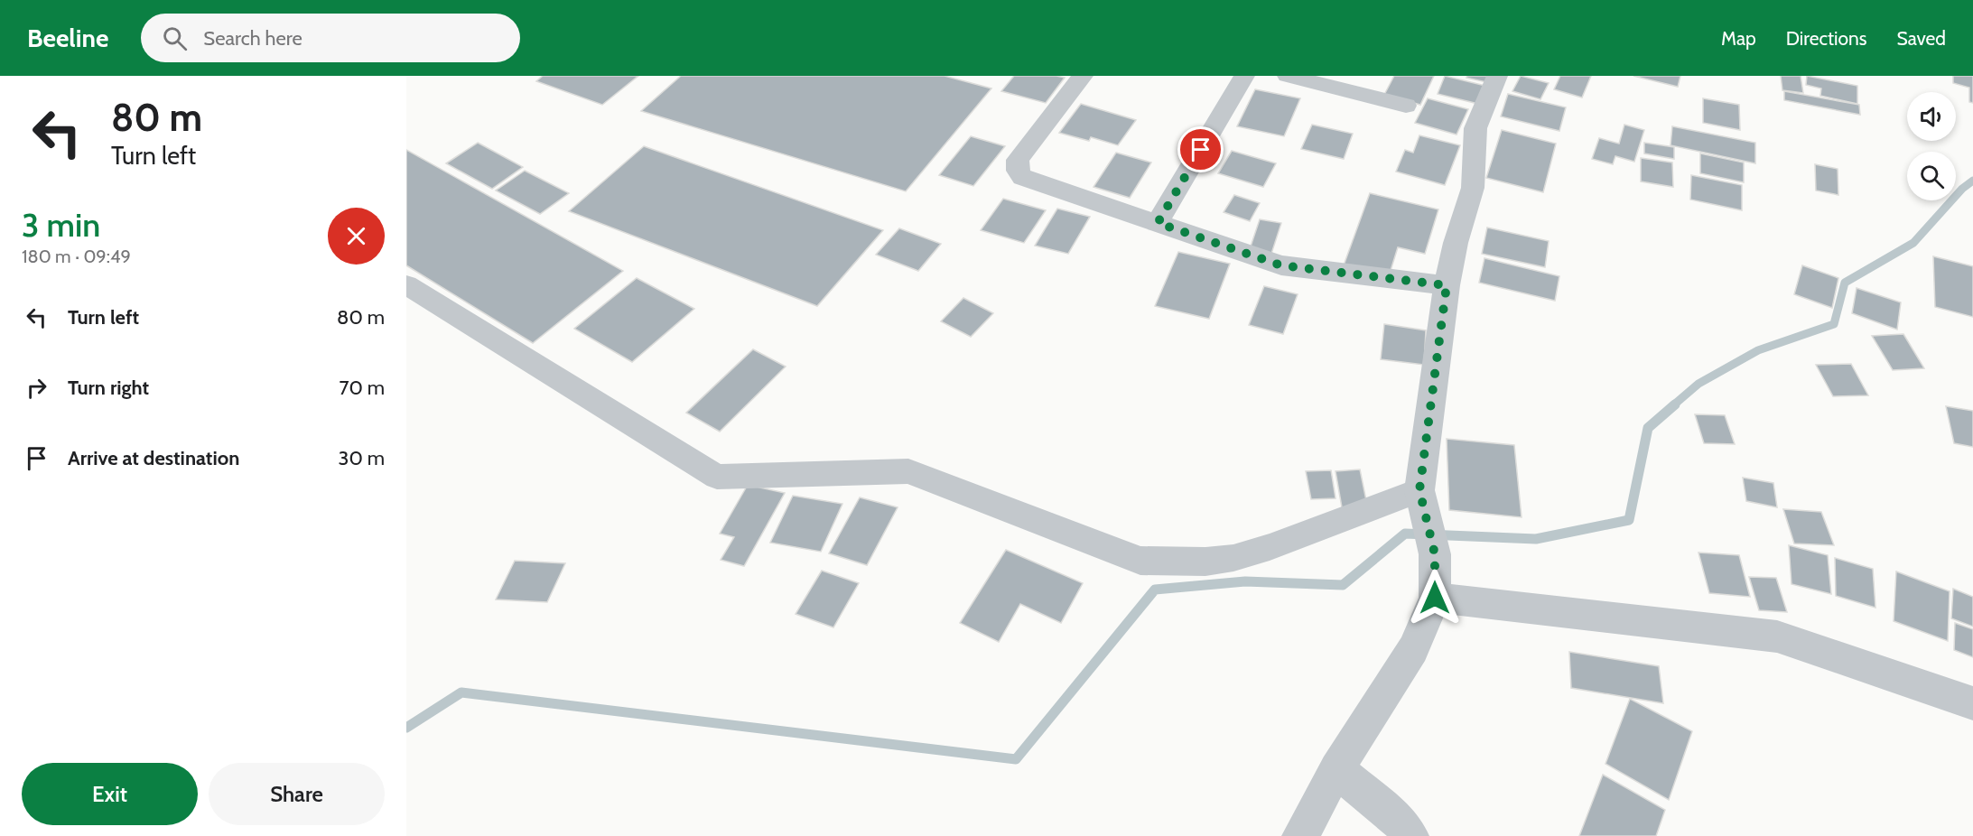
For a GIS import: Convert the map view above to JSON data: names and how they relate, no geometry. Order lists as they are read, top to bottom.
{
  "page": {
    "header": "Beeline",
    "search": "Search here",
    "nav": ["Map", "Directions", "Saved"],
    "turn": ["80 m", "Turn left"],
    "heading": ["3 min", "180 m · 09:49"],
    "list": [
      {
        "name": "Turn left",
        "value": "80 m"
      },
      {
        "name": "Turn right",
        "value": "70 m"
      },
      {
        "name": "Arrive at destination",
        "value": "30 m"
      }
    ],
    "buttons": ["Exit", "Share"]
  }
}
